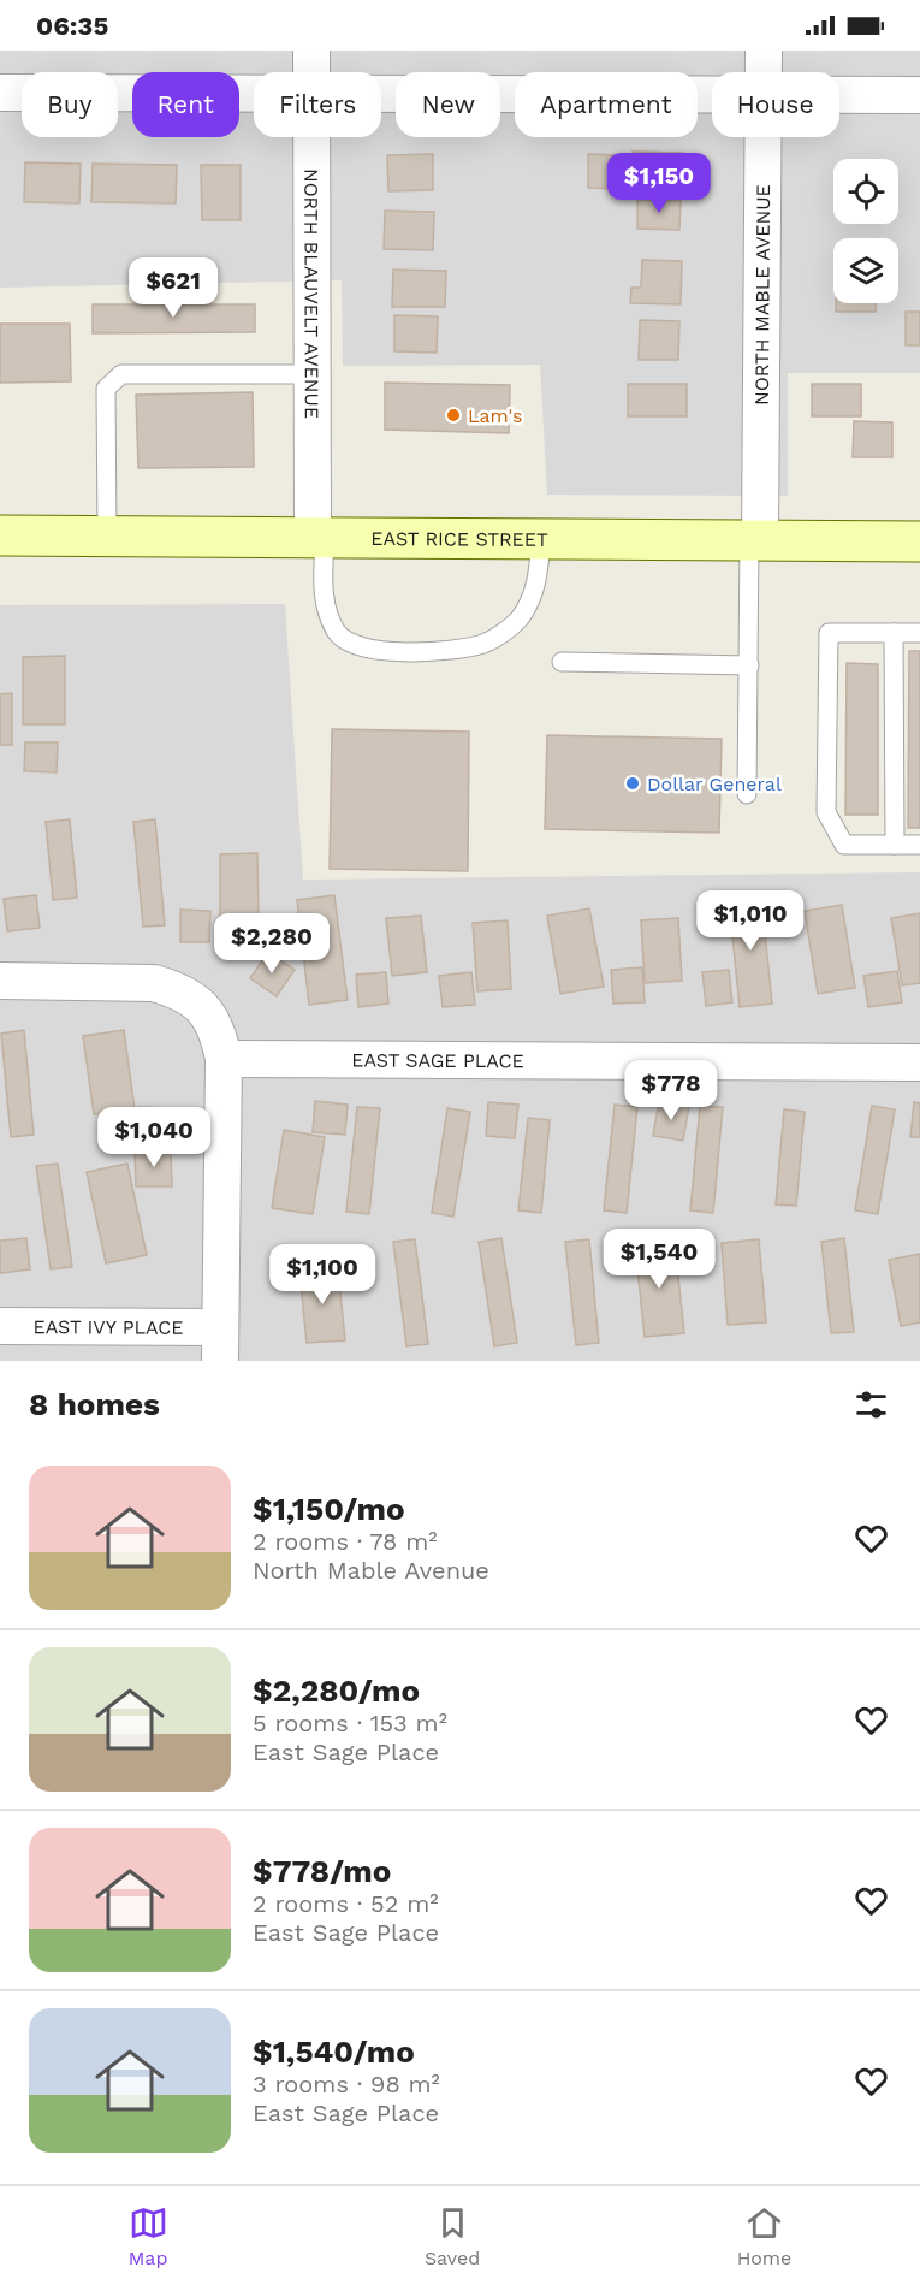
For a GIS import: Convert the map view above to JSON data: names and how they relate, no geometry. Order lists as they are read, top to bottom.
{
  "streets": {
    "main road": ["EAST RICE STREET"],
    "street": [
      "NORTH BLAUVELT AVENUE",
      "NORTH MABLE AVENUE",
      "EAST SAGE PLACE",
      "EAST IVY PLACE"
    ]
  },
  "crossings": [
    ["NORTH BLAUVELT AVENUE", "EAST RICE STREET"],
    ["NORTH MABLE AVENUE", "EAST RICE STREET"]
  ],
  "places": ["Lam's", "Dollar General"],
  "page": {
    "status": "06:35",
    "chip": [
      "Buy",
      "Rent",
      "Filters",
      "New",
      "Apartment",
      "House"
    ],
    "price": [
      "$1,150",
      "$621",
      "$1,010",
      "$2,280",
      "$778",
      "$1,040",
      "$1,540",
      "$1,100"
    ],
    "heading": "8 homes",
    "list": [
      {
        "name": "$1,150/mo",
        "note": "2 rooms · 78 m² · North Mable Avenue"
      },
      {
        "name": "$2,280/mo",
        "note": "5 rooms · 153 m² · East Sage Place"
      },
      {
        "name": "$778/mo",
        "note": "2 rooms · 52 m² · East Sage Place"
      },
      {
        "name": "$1,540/mo",
        "note": "3 rooms · 98 m² · East Sage Place"
      }
    ],
    "tabs": ["Map", "Saved", "Home"]
  }
}
